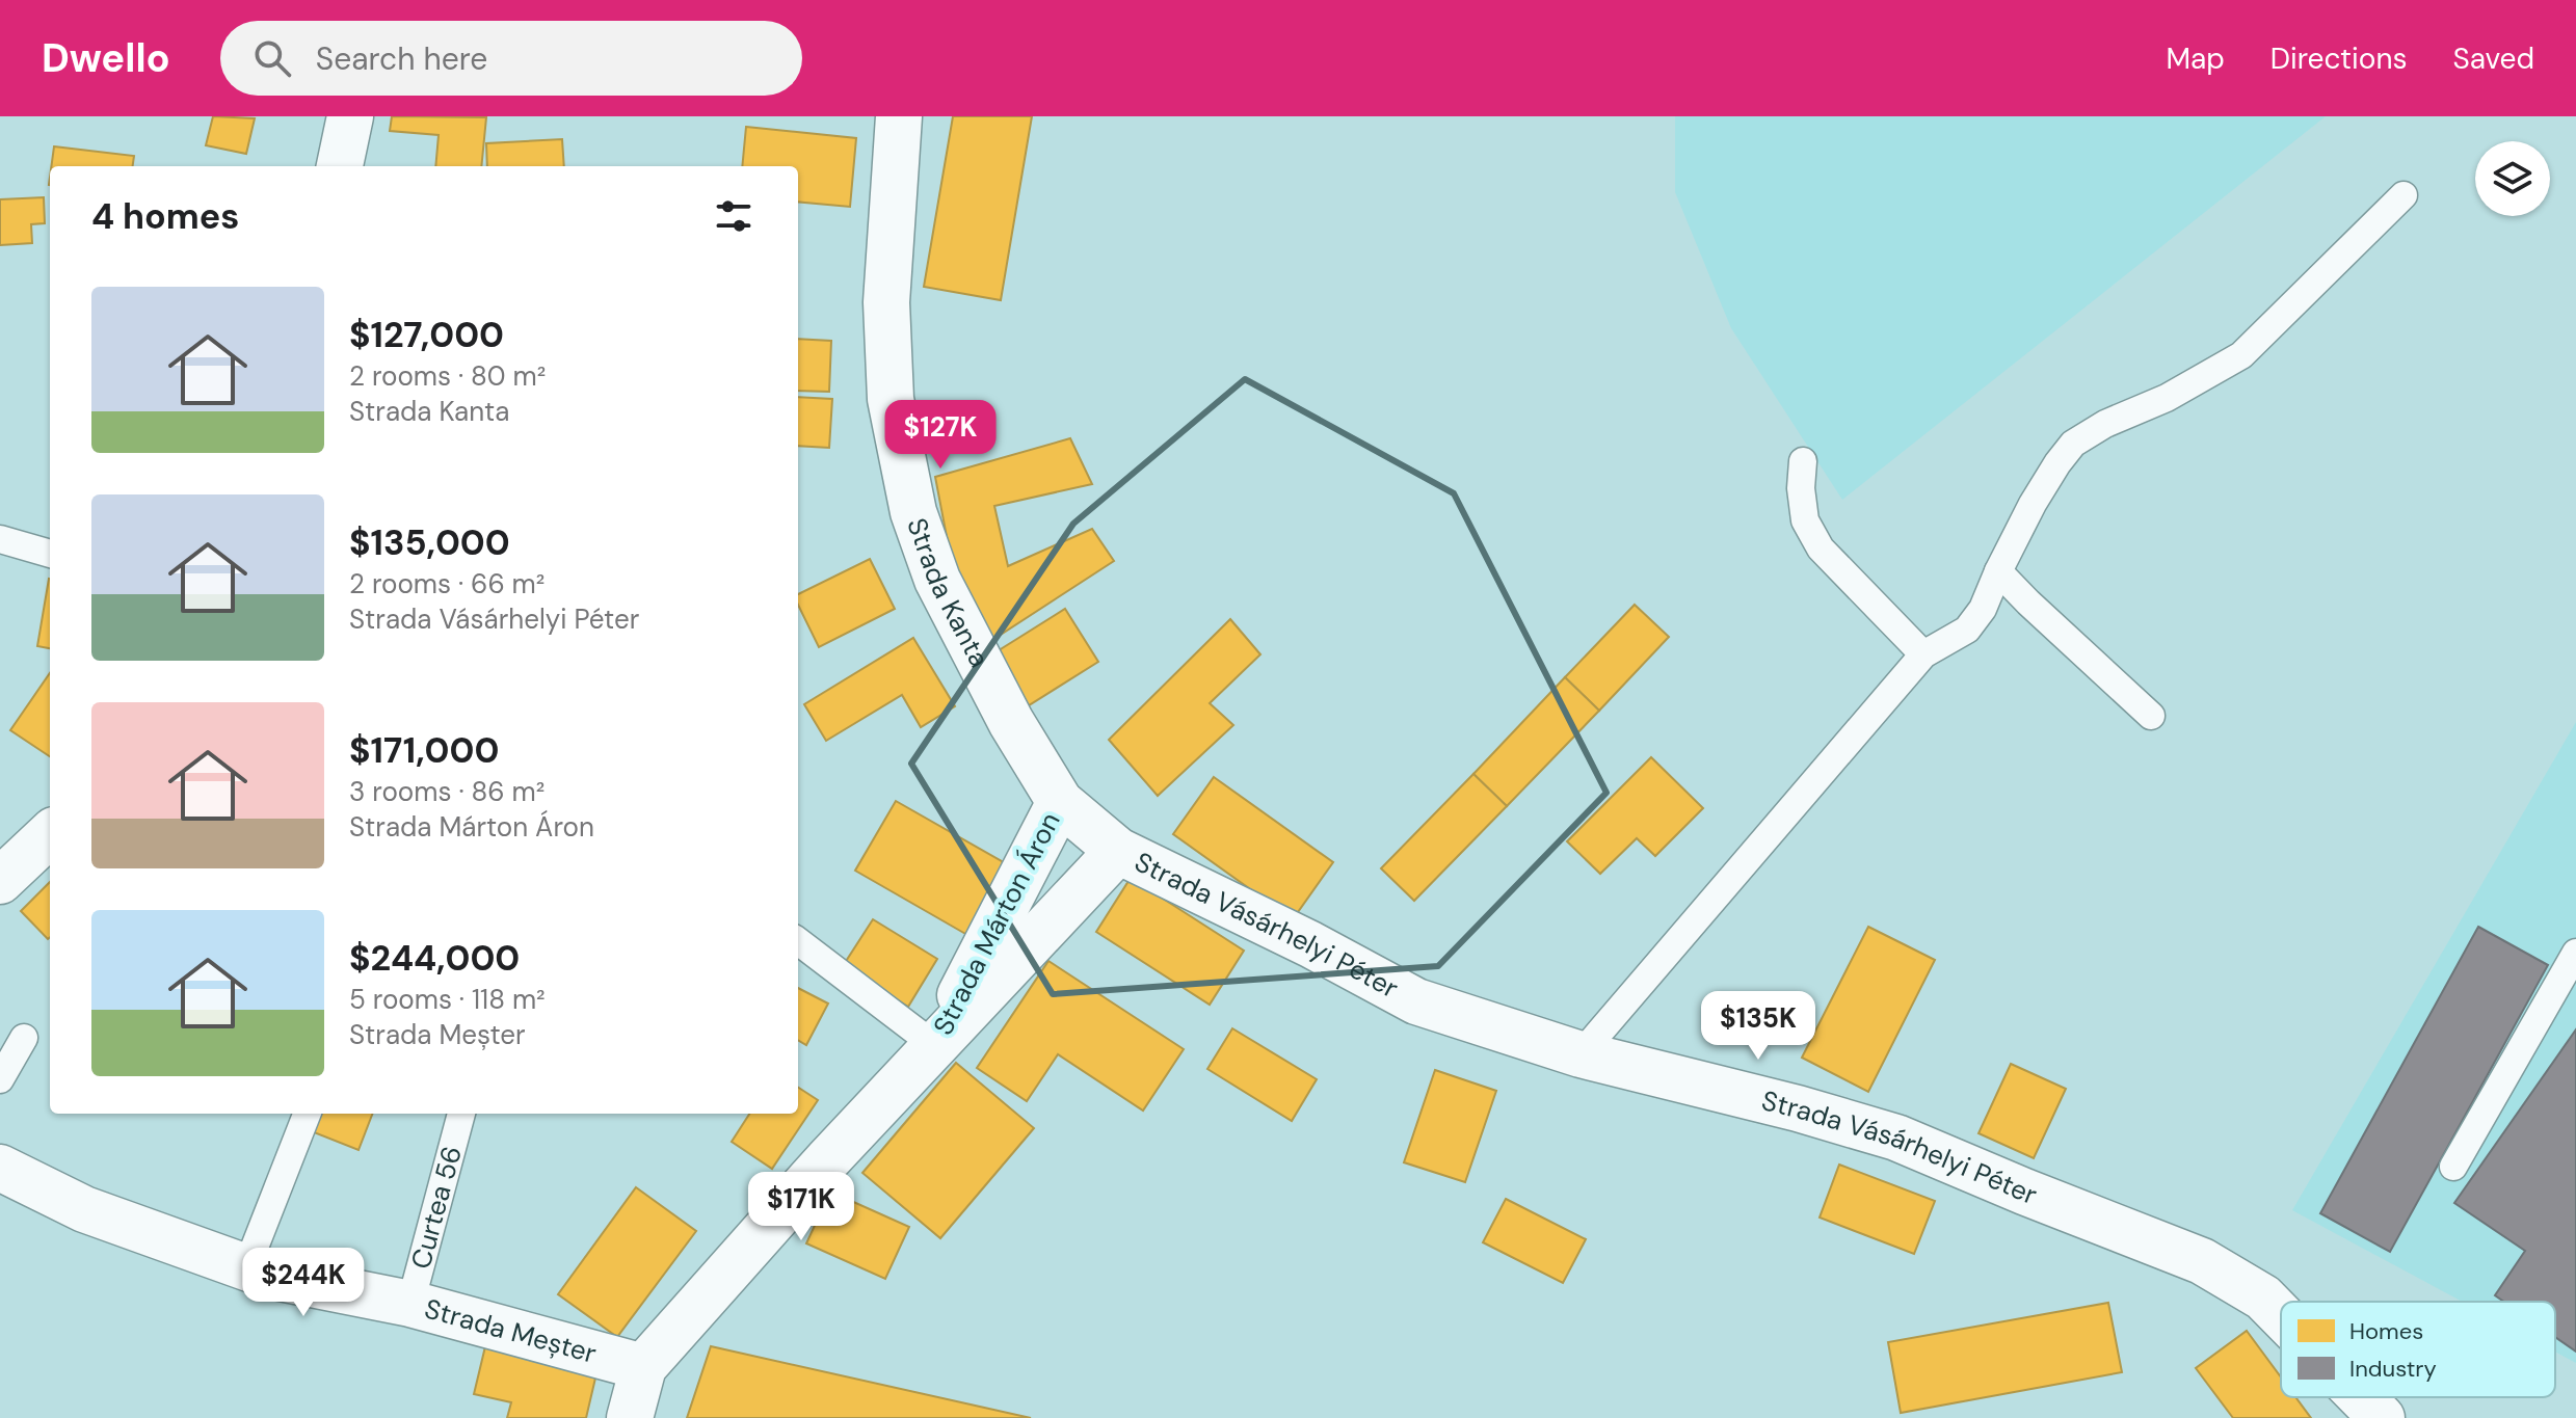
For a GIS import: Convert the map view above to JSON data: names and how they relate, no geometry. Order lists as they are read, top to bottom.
{
  "streets": {
    "street": [
      "Strada Kanta",
      "Strada Márton Áron",
      "Strada Vásárhelyi Péter",
      "Strada Meșter"
    ],
    "lane": ["Curtea 56"]
  },
  "crossings": [
    ["Strada Kanta", "Strada Márton Áron"],
    ["Strada Kanta", "Strada Vásárhelyi Péter"],
    ["Strada Márton Áron", "Strada Vásárhelyi Péter"],
    ["Strada Márton Áron", "Strada Meșter"],
    ["Curtea 56", "Strada Meșter"]
  ],
  "legend": ["Homes", "Industry"],
  "page": {
    "header": "Dwello",
    "search": "Search here",
    "nav": ["Map", "Directions", "Saved"],
    "heading": "4 homes",
    "list": [
      {
        "name": "$127,000",
        "note": "2 rooms · 80 m² · Strada Kanta"
      },
      {
        "name": "$135,000",
        "note": "2 rooms · 66 m² · Strada Vásárhelyi Péter"
      },
      {
        "name": "$171,000",
        "note": "3 rooms · 86 m² · Strada Márton Áron"
      },
      {
        "name": "$244,000",
        "note": "5 rooms · 118 m² · Strada Meșter"
      }
    ],
    "price": [
      "$127K",
      "$135K",
      "$171K",
      "$244K"
    ]
  }
}
